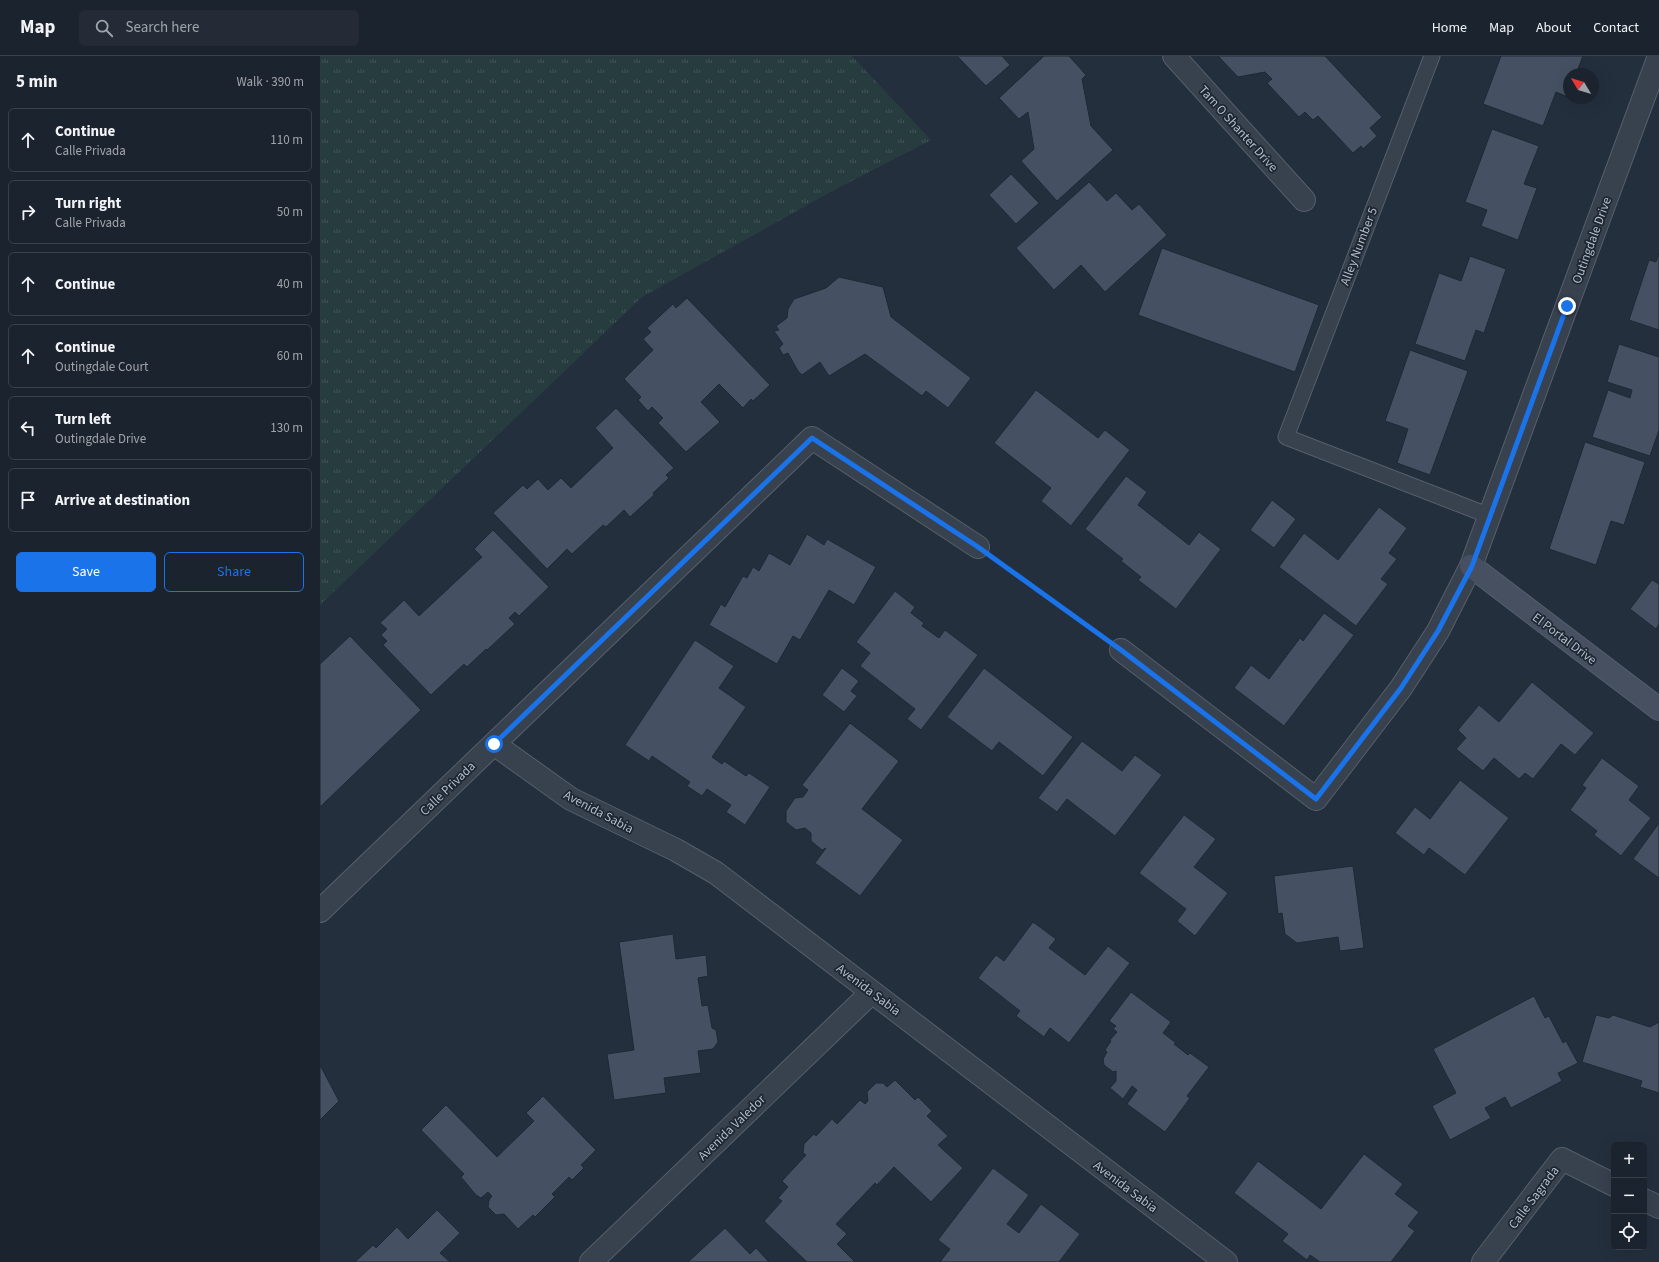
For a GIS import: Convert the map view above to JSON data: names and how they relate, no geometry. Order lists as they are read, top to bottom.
{
  "streets": {
    "street": [
      "Tam O Shanter Drive",
      "Outingdale Drive",
      "El Portal Drive",
      "Calle Privada",
      "Avenida Sabia",
      "Avenida Valedor",
      "Calle Sagrada"
    ],
    "lane": ["Alley Number 5"]
  },
  "crossings": [
    ["Outingdale Drive", "Alley Number 5"],
    ["Outingdale Drive", "El Portal Drive"],
    ["Calle Privada", "Avenida Sabia"],
    ["Avenida Sabia", "Avenida Valedor"]
  ],
  "north": "top left",
  "page": {
    "header": "Map",
    "search": "Search here",
    "nav": [
      "Home",
      "Map",
      "About",
      "Contact"
    ],
    "heading": ["5 min", "Walk · 390 m"],
    "list": [
      ["Continue", "Calle Privada", "110 m"],
      ["Turn right", "Calle Privada", "50 m"],
      ["Continue", "40 m"],
      ["Continue", "Outingdale Court", "60 m"],
      ["Turn left", "Outingdale Drive", "130 m"],
      "Arrive at destination"
    ],
    "buttons": ["Save", "Share"],
    "map_buttons": ["+", "−"]
  }
}
